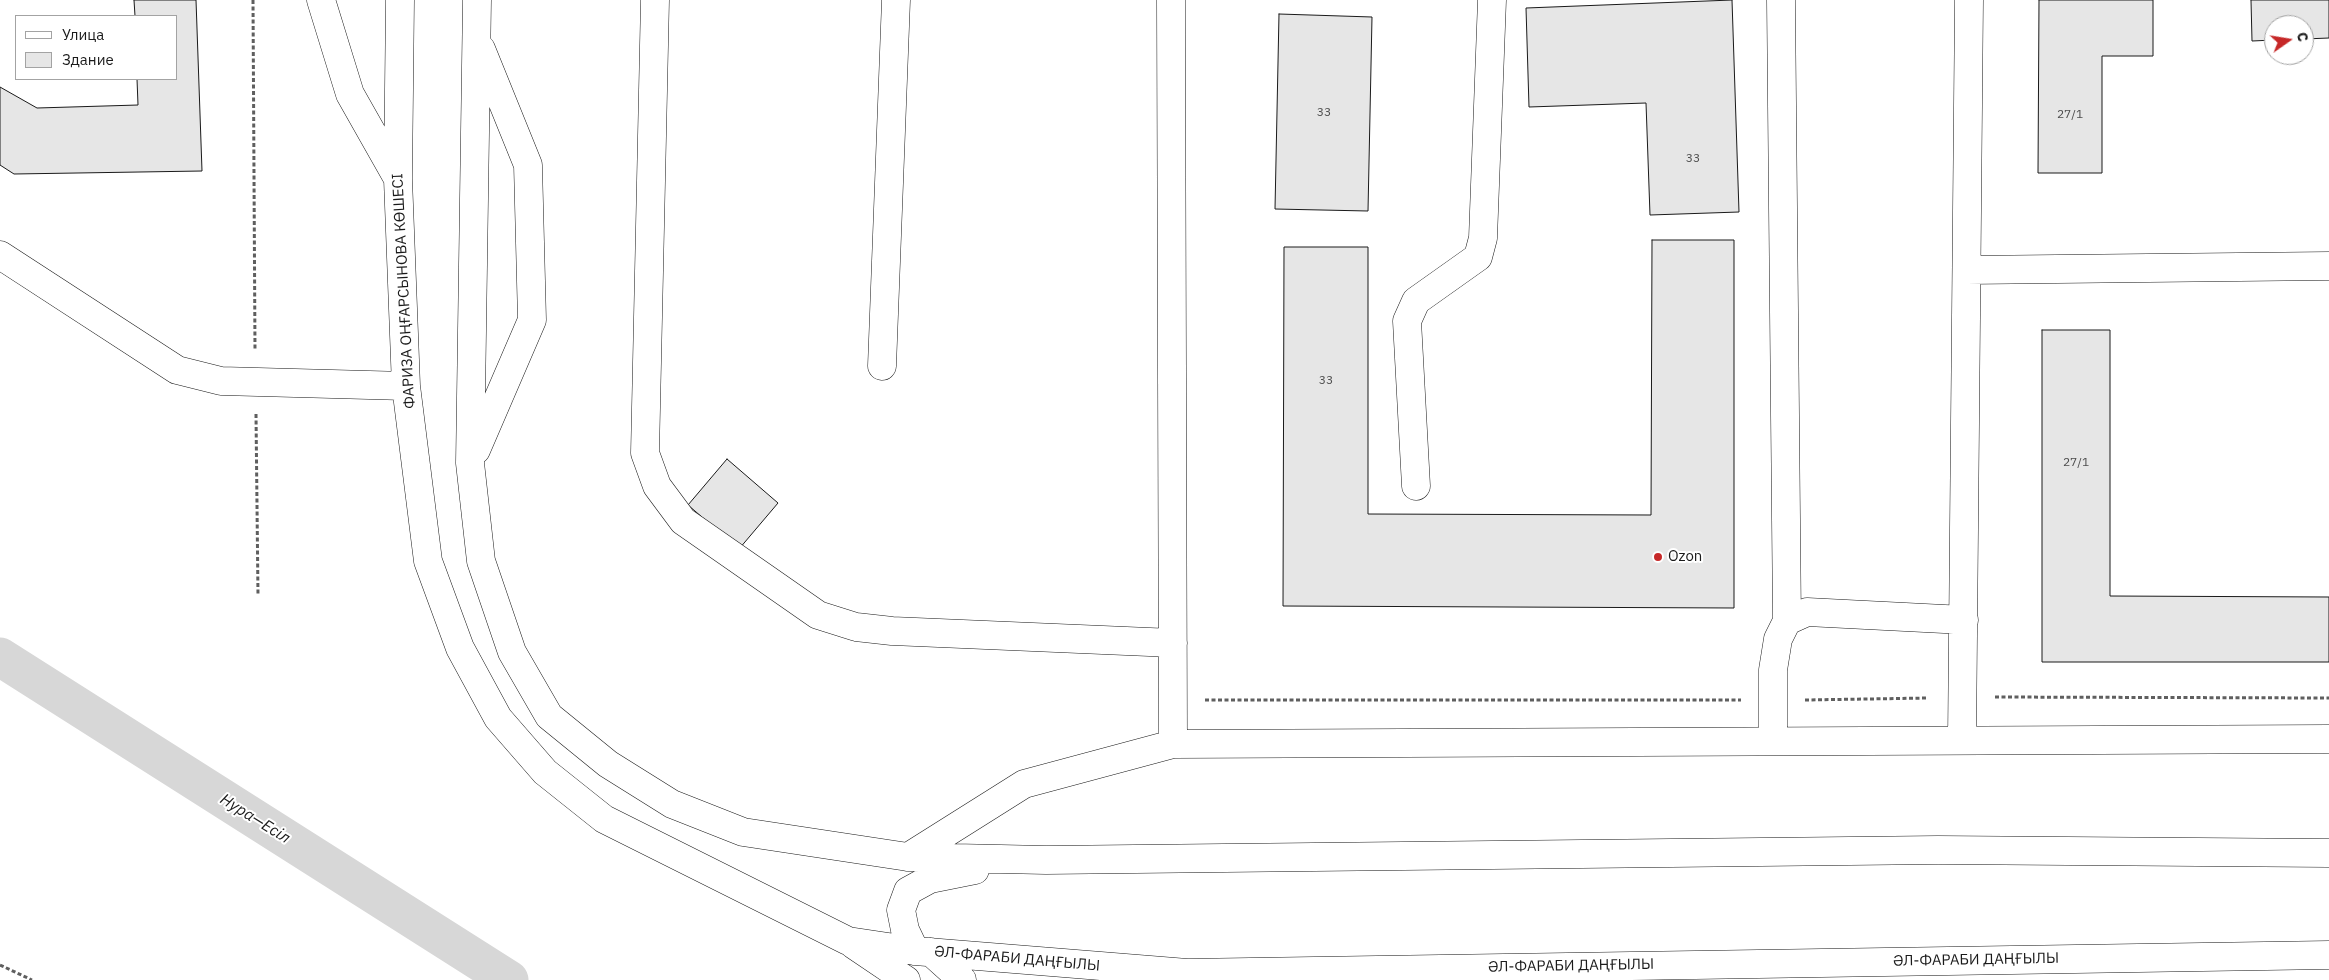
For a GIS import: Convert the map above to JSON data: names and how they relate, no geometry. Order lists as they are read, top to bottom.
{
  "streets": {
    "street": ["ФАРИЗА ОҢҒАРСЫНОВА КӨШЕСІ", "ӘЛ-ФАРАБИ ДАҢҒЫЛЫ"]
  },
  "crossings": [
    ["ФАРИЗА ОҢҒАРСЫНОВА КӨШЕСІ", "ӘЛ-ФАРАБИ ДАҢҒЫЛЫ"]
  ],
  "water": ["Нура—Есіл"],
  "places": ["Ozon"],
  "house_numbers": [
    "33",
    "27/1",
    "33",
    "33",
    "27/1"
  ],
  "legend": ["Улица", "Здание"],
  "north": "right"
}
